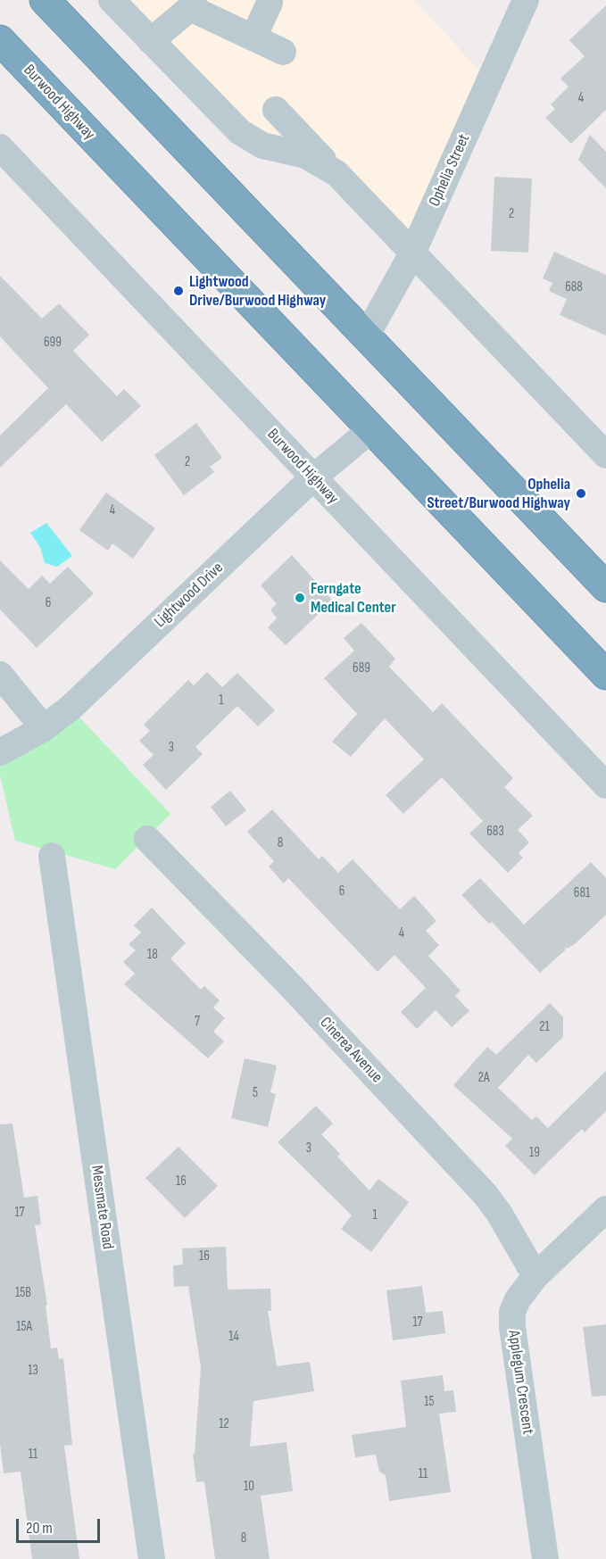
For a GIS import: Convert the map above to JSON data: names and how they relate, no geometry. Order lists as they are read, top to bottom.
{
  "streets": {
    "highway": ["Burwood Highway"],
    "street": [
      "Ophelia Street",
      "Lightwood Drive",
      "Cinerea Avenue",
      "Messmate Road",
      "Applegum Crescent"
    ]
  },
  "crossings": [
    ["Burwood Highway", "Lightwood Drive"],
    ["Cinerea Avenue", "Applegum Crescent"]
  ],
  "places": ["Lightwood Drive/Burwood Highway", "Ophelia Street/Burwood Highway", "Ferngate Medical Center"],
  "house_numbers": [
    "4",
    "2",
    "688",
    "699",
    "2",
    "4",
    "6",
    "689",
    "1",
    "3",
    "683",
    "8",
    "6",
    "681",
    "4",
    "18",
    "7",
    "21",
    "2A",
    "5",
    "3",
    "19",
    "16",
    "17",
    "1",
    "16",
    "15B",
    "17",
    "15A",
    "14",
    "13",
    "15",
    "12",
    "11",
    "11",
    "10",
    "8"
  ],
  "scale_bar": "20 m"
}
